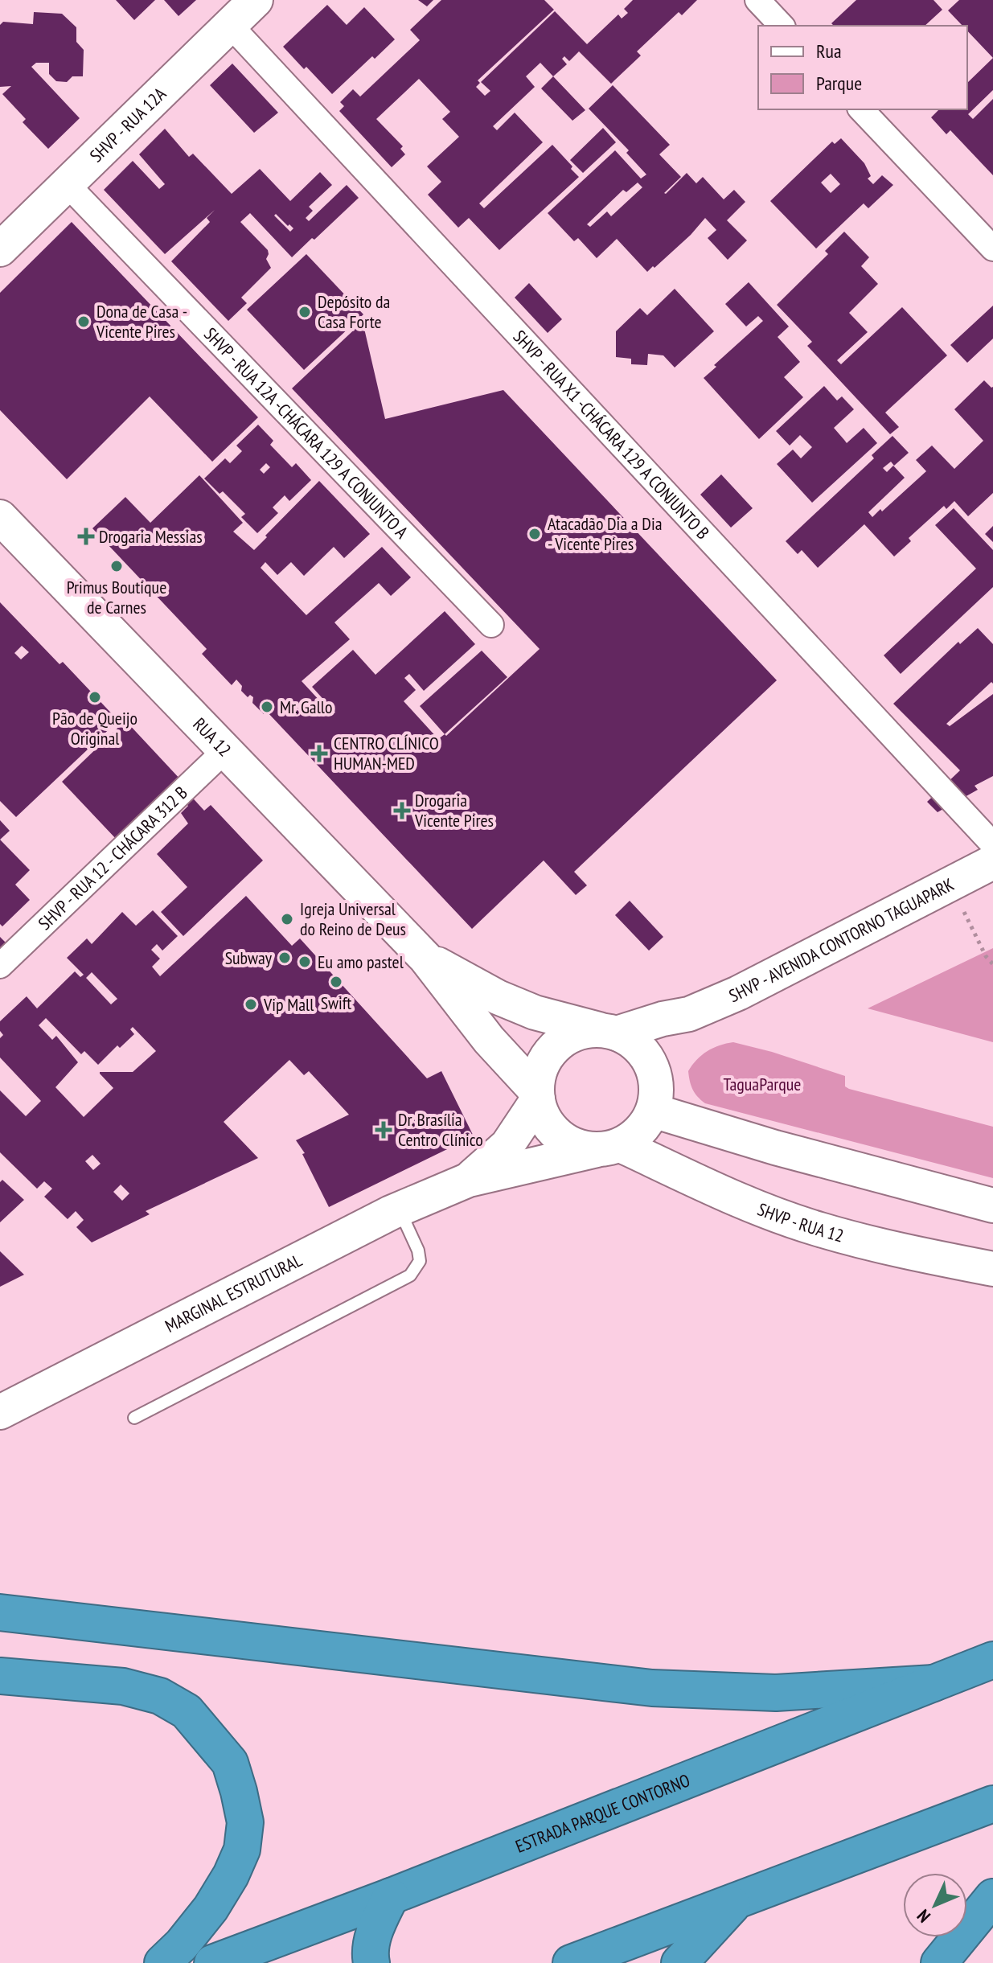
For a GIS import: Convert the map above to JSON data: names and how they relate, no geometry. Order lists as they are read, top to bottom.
{
  "streets": {
    "highway": ["ESTRADA PARQUE CONTORNO"],
    "street": [
      "SHVP - RUA 12A",
      "SHVP - RUA 12A -CHÁCARA 129 A CONJUNTO A",
      "SHVP - RUA X1 -CHÁCARA 129 A CONJUNTO B",
      "RUA 12",
      "SHVP - RUA 12 - CHÁCARA 312 B",
      "SHVP - AVENIDA CONTORNO TAGUAPARK",
      "SHVP - RUA 12",
      "MARGINAL ESTRUTURAL"
    ]
  },
  "crossings": [
    ["SHVP - RUA 12A", "SHVP - RUA 12A -CHÁCARA 129 A CONJUNTO A"],
    ["SHVP - RUA 12A", "SHVP - RUA X1 -CHÁCARA 129 A CONJUNTO B"],
    ["RUA 12", "SHVP - RUA 12 - CHÁCARA 312 B"],
    ["SHVP - AVENIDA CONTORNO TAGUAPARK", "SHVP - RUA 12"],
    ["SHVP - AVENIDA CONTORNO TAGUAPARK", "MARGINAL ESTRUTURAL"],
    ["SHVP - RUA 12", "MARGINAL ESTRUTURAL"]
  ],
  "parks": ["TaguaParque"],
  "places": {
    "other": [
      "Depósito da Casa Forte",
      "Dona de Casa - Vicente Pires",
      "Atacadão Dia a Dia - Vicente Pires",
      "Primus Boutique de Carnes",
      "Pão de Queijo Original",
      "Mr. Gallo",
      "Igreja Universal do Reino de Deus",
      "Subway",
      "Eu amo pastel",
      "Swift",
      "Vip Mall"
    ],
    "health": [
      "Drogaria Messias",
      "CENTRO CLÍNICO HUMAN-MED",
      "Drogaria Vicente Pires",
      "Dr. Brasília Centro Clínico"
    ]
  },
  "legend": ["Rua", "Parque"],
  "north": "bottom left"
}
